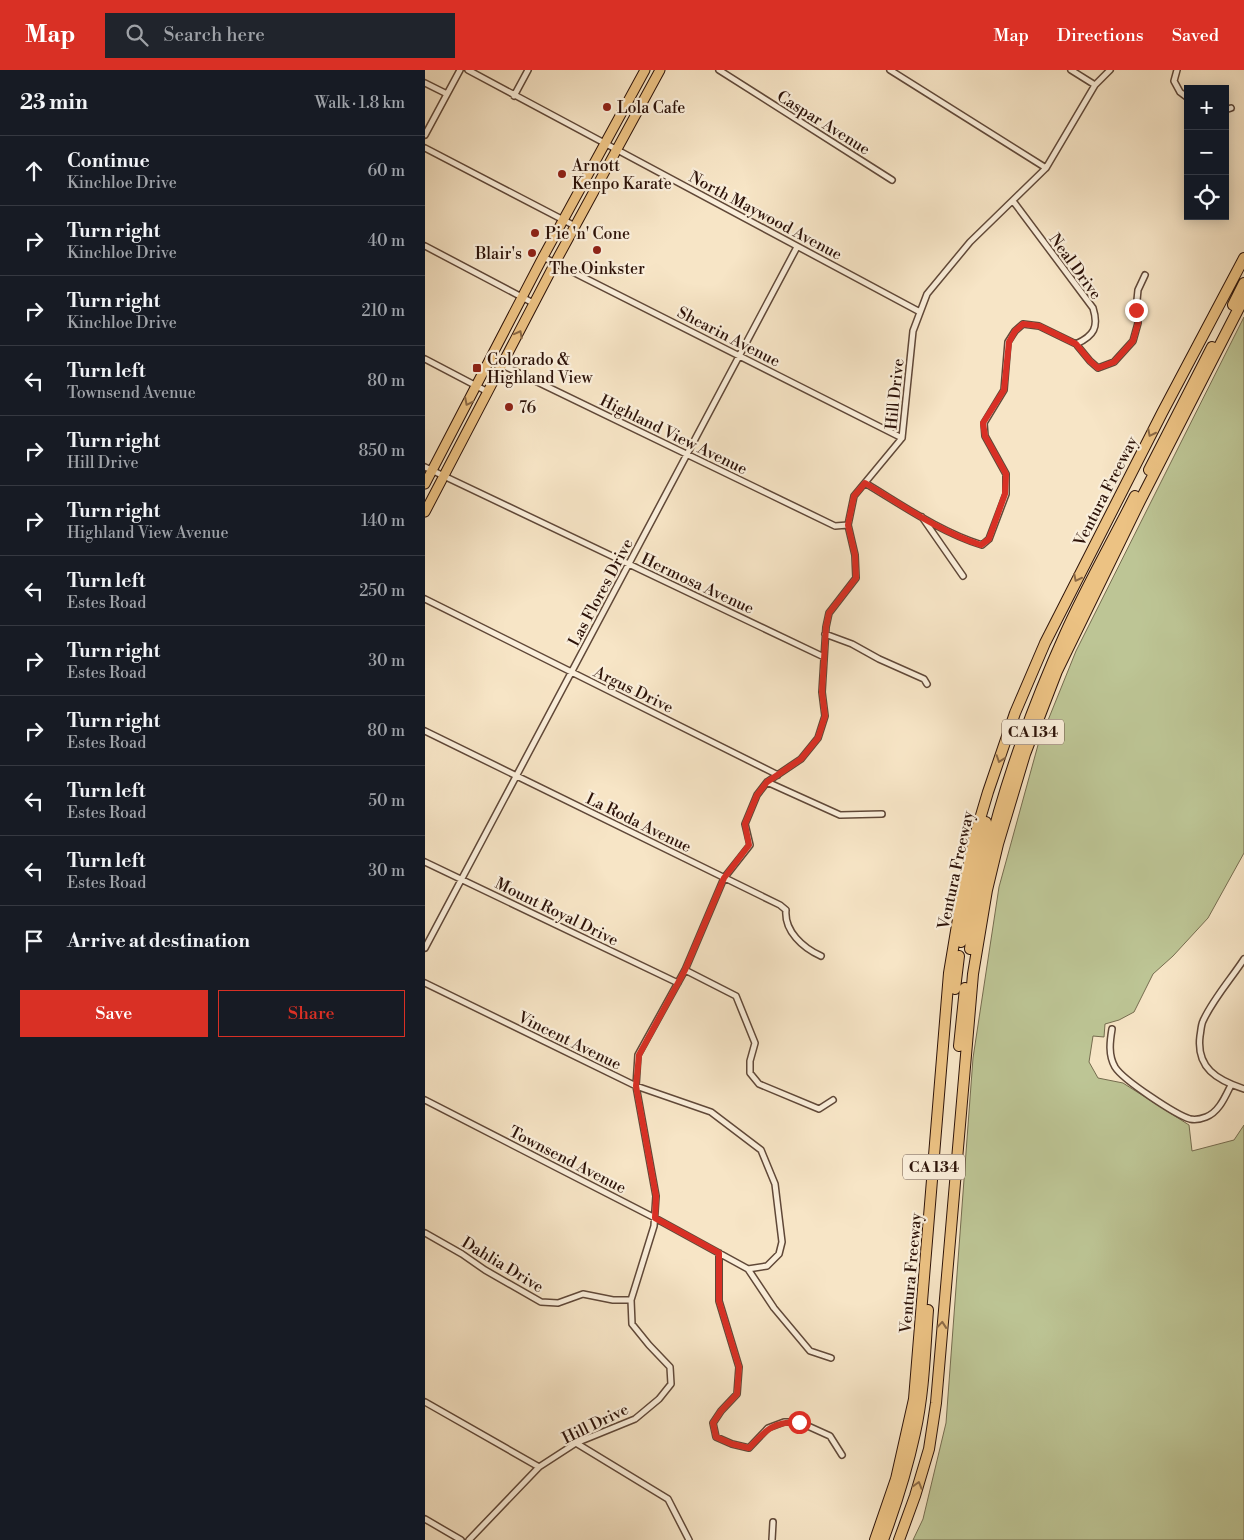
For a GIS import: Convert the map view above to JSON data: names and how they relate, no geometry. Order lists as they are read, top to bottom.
{
  "streets": {
    "highway": ["Ventura Freeway", "CA 134"],
    "street": [
      "Caspar Avenue",
      "North Maywood Avenue",
      "Neal Drive",
      "Shearin Avenue",
      "Hill Drive",
      "Highland View Avenue",
      "Hermosa Avenue",
      "Las Flores Drive",
      "Argus Drive",
      "La Roda Avenue",
      "Mount Royal Drive",
      "Vincent Avenue",
      "Townsend Avenue",
      "Dahlia Drive"
    ]
  },
  "crossings": [
    ["North Maywood Avenue", "Hill Drive"],
    ["North Maywood Avenue", "Las Flores Drive"],
    ["Neal Drive", "Hill Drive"],
    ["Shearin Avenue", "Hill Drive"],
    ["Shearin Avenue", "Las Flores Drive"],
    ["Hill Drive", "Highland View Avenue"],
    ["Hill Drive", "Hermosa Avenue"],
    ["Hill Drive", "Argus Drive"],
    ["Hill Drive", "La Roda Avenue"],
    ["Hill Drive", "Mount Royal Drive"],
    ["Hill Drive", "Vincent Avenue"],
    ["Hill Drive", "Townsend Avenue"],
    ["Hill Drive", "Dahlia Drive"],
    ["Highland View Avenue", "Las Flores Drive"],
    ["Hermosa Avenue", "Las Flores Drive"],
    ["Las Flores Drive", "Argus Drive"],
    ["Las Flores Drive", "La Roda Avenue"],
    ["Las Flores Drive", "Mount Royal Drive"],
    ["Vincent Avenue", "Townsend Avenue"]
  ],
  "places": {
    "other": [
      "Lola Cafe",
      "Arnott Kenpo Karate",
      "Pie 'n' Cone",
      "The Oinkster",
      "Blair's",
      "76"
    ],
    "transit": ["Colorado & Highland View"]
  },
  "page": {
    "header": "Map",
    "search": "Search here",
    "nav": ["Map", "Directions", "Saved"],
    "heading": ["23 min", "Walk · 1.8 km"],
    "map_buttons": ["+", "−"],
    "list": [
      ["Continue", "Kinchloe Drive", "60 m"],
      ["Turn right", "Kinchloe Drive", "40 m"],
      ["Turn right", "Kinchloe Drive", "210 m"],
      ["Turn left", "Townsend Avenue", "80 m"],
      ["Turn right", "Hill Drive", "850 m"],
      ["Turn right", "Highland View Avenue", "140 m"],
      ["Turn left", "Estes Road", "250 m"],
      ["Turn right", "Estes Road", "30 m"],
      ["Turn right", "Estes Road", "80 m"],
      ["Turn left", "Estes Road", "50 m"],
      ["Turn left", "Estes Road", "30 m"],
      "Arrive at destination"
    ],
    "buttons": ["Save", "Share"]
  }
}
